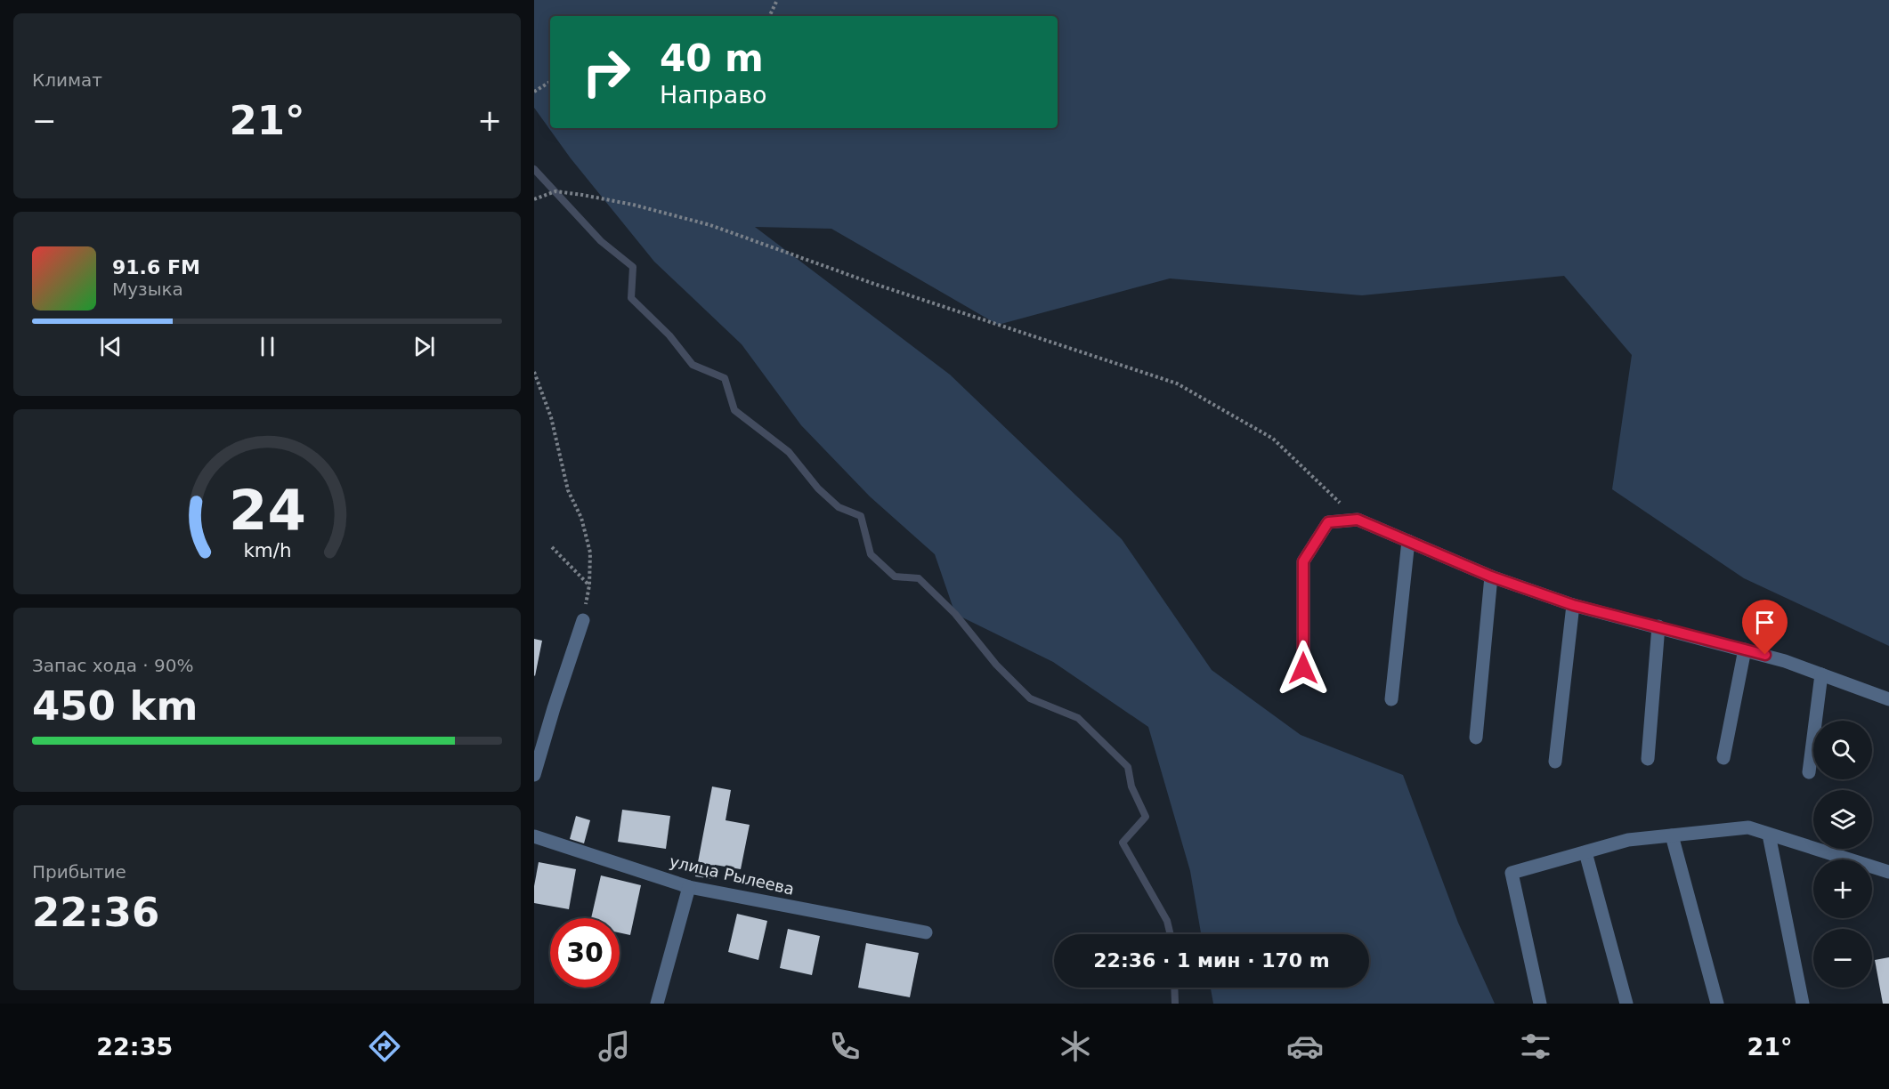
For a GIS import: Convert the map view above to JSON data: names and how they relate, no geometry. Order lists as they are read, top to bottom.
{
  "streets": {
    "street": ["улица Рылеева"]
  },
  "page": {
    "tile": [
      "Климат",
      ["Запас хода · 90%", "450 km"],
      ["Прибытие", "22:36"]
    ],
    "turn": ["40 m", "Направо"],
    "heat": ["−", "21°", "+"],
    "song": ["91.6 FM", "Музыка"],
    "map_buttons": ["+", "−"],
    "limit": "30",
    "trip": "22:36 · 1 мин · 170 m",
    "tabs": ["22:35", "21°"],
    "gauge": ["24", "km/h"]
  }
}
